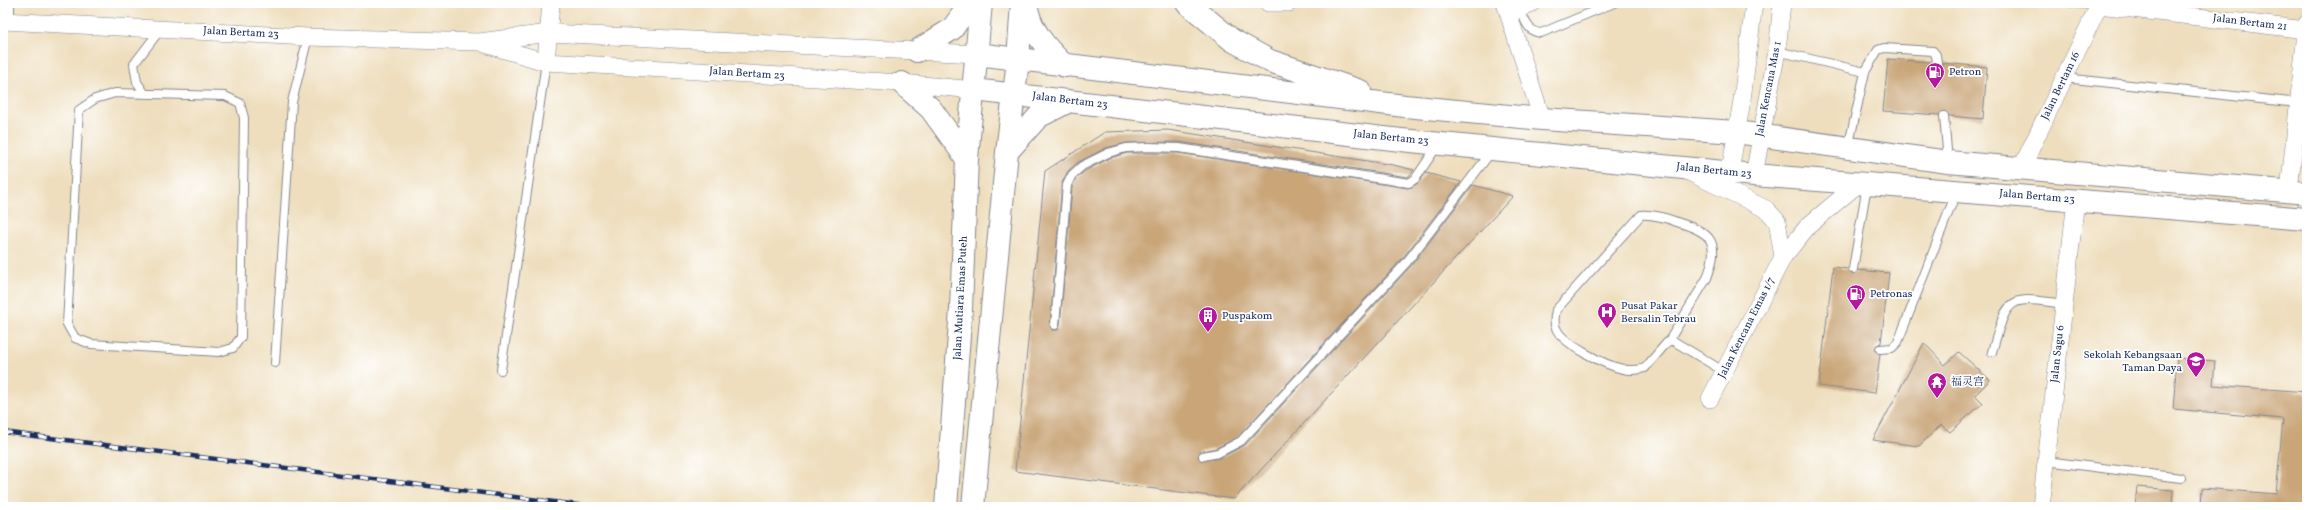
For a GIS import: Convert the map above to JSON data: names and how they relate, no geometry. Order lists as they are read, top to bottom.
{
  "streets": {
    "street": [
      "Jalan Bertam 21",
      "Jalan Bertam 23",
      "Jalan Bertam 16",
      "Jalan Kencana Mas 1",
      "Jalan Mutiara Emas Puteh",
      "Jalan Kencana Emas 1/7",
      "Jalan Sagu 6"
    ]
  },
  "crossings": [
    ["Jalan Bertam 21", "Jalan Bertam 16"],
    ["Jalan Bertam 23", "Jalan Bertam 16"],
    ["Jalan Bertam 23", "Jalan Kencana Mas 1"],
    ["Jalan Bertam 23", "Jalan Mutiara Emas Puteh"],
    ["Jalan Bertam 23", "Jalan Kencana Emas 1/7"],
    ["Jalan Bertam 23", "Jalan Sagu 6"]
  ],
  "places": {
    "fuel station": ["Petron", "Petronas"],
    "hospital": ["Pusat Pakar Bersalin Tebrau"],
    "building": ["Puspakom"],
    "school or university": ["Sekolah Kebangsaan Taman Daya"],
    "temple": ["福灵宫"]
  }
}
